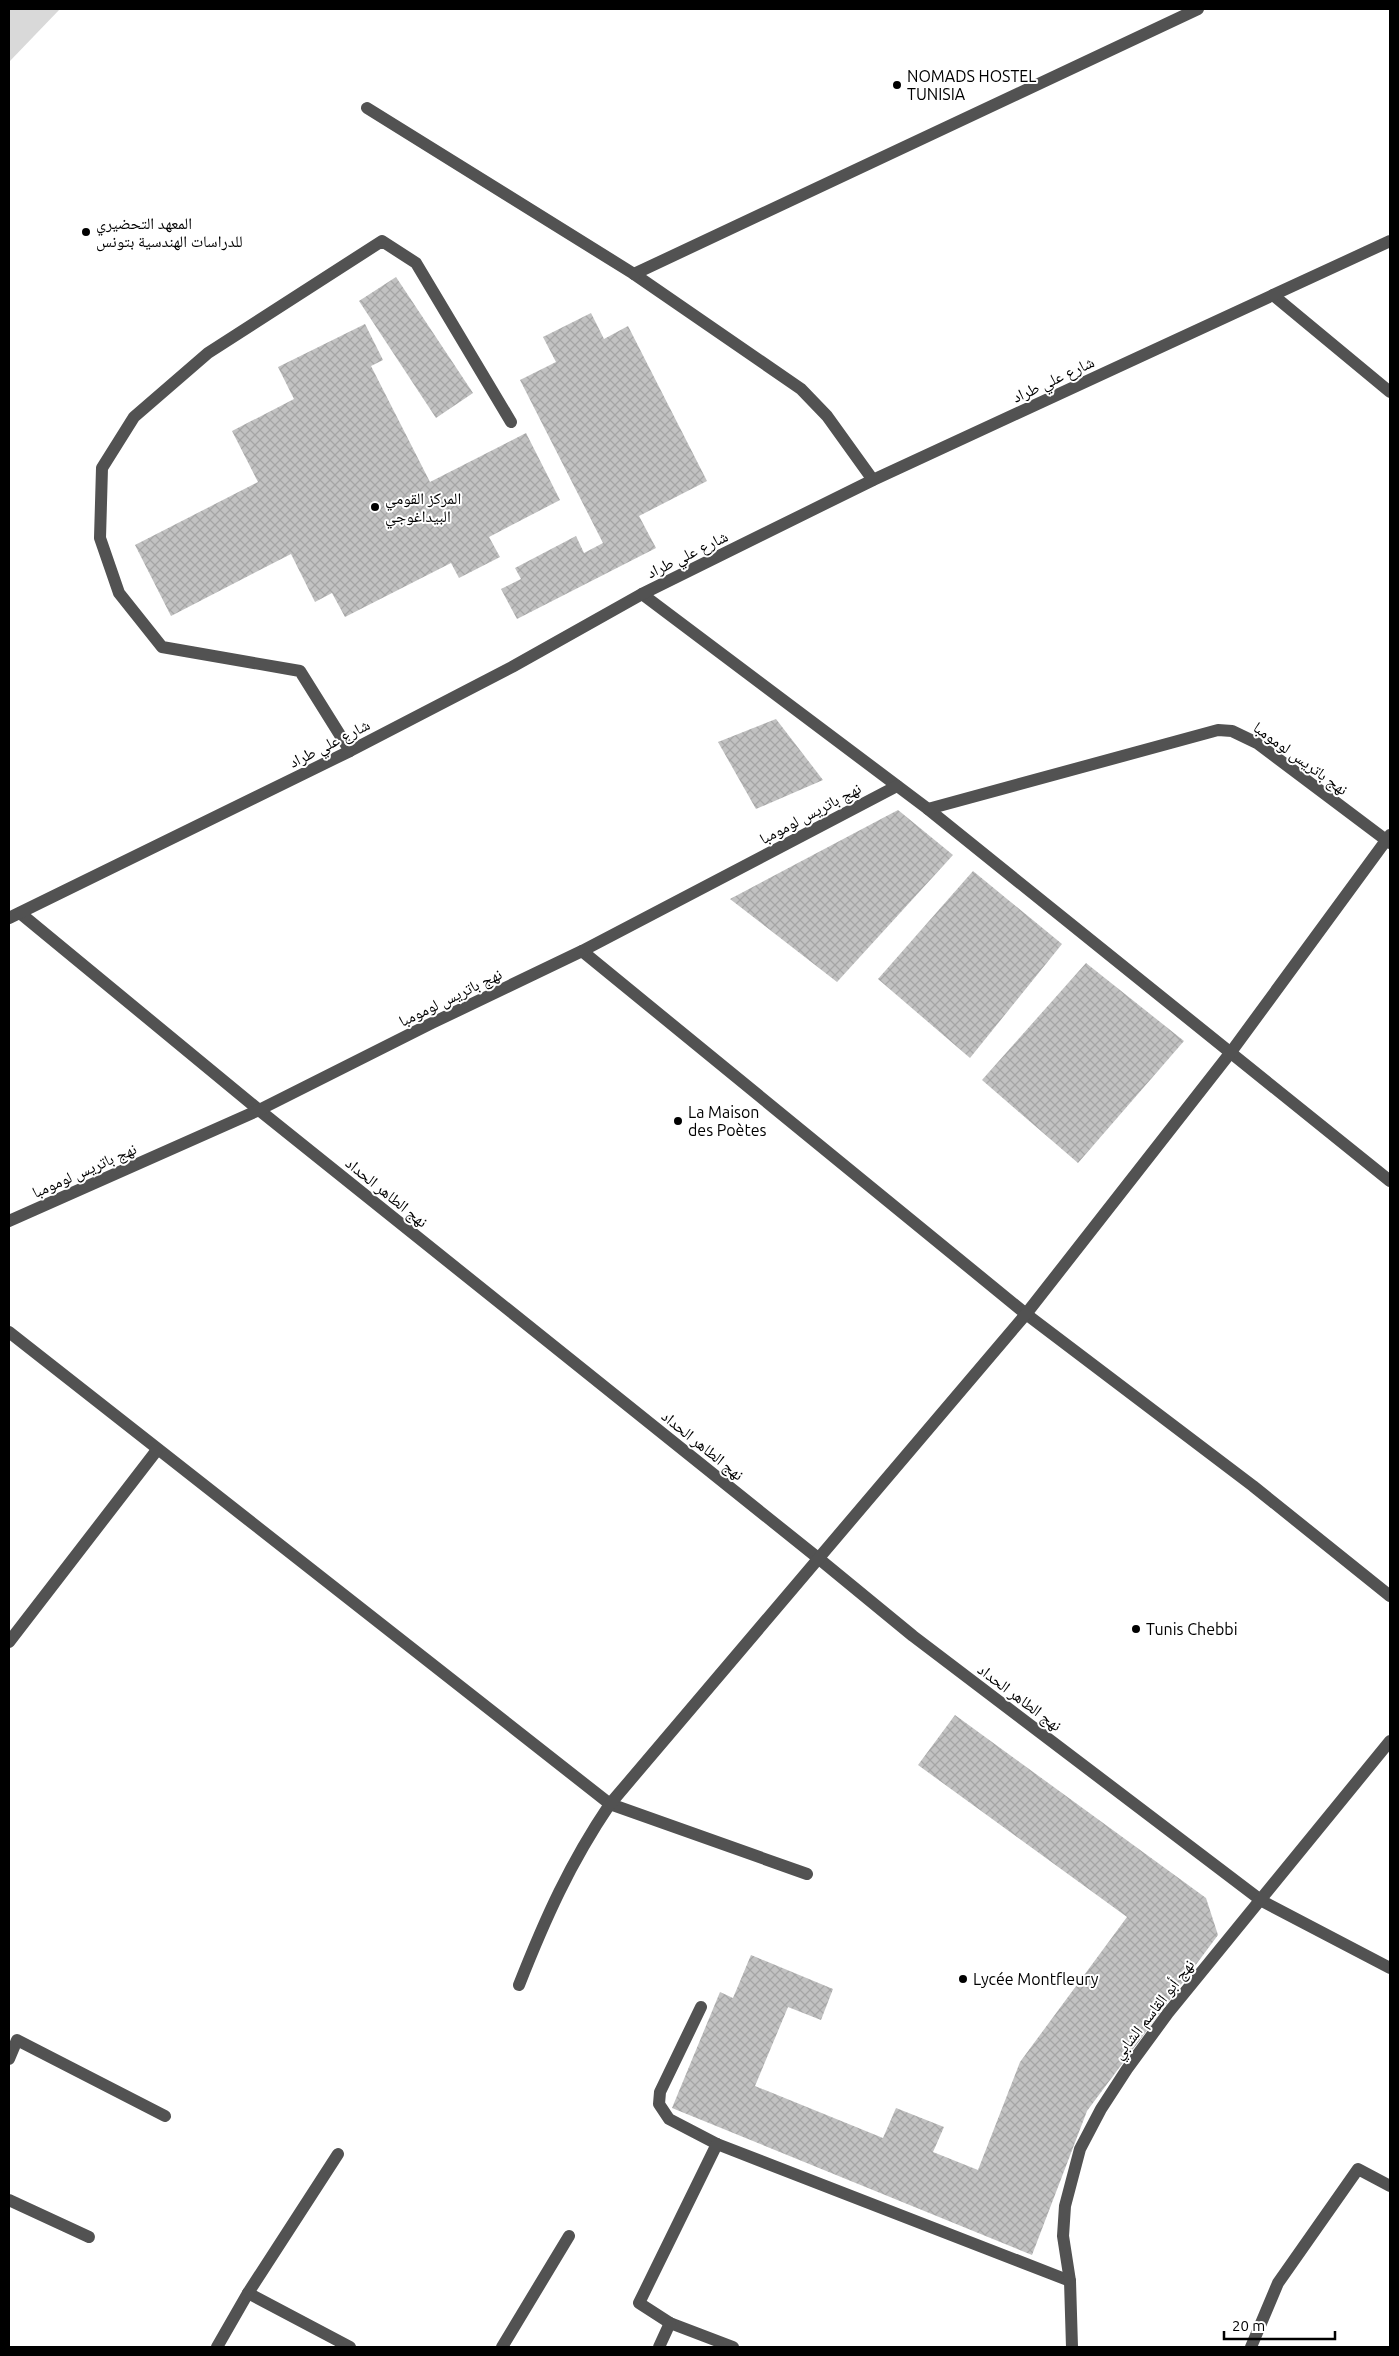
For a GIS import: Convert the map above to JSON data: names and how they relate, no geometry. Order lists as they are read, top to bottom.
{
  "streets": {
    "street": [
      "شارع علي طراد",
      "نهج باتريس لومومبا",
      "نهج الطاهر الحداد",
      "نهج أبو القاسم الشابي"
    ]
  },
  "crossings": [
    ["شارع علي طراد", "نهج الطاهر الحداد"],
    ["نهج باتريس لومومبا", "نهج الطاهر الحداد"],
    ["نهج الطاهر الحداد", "نهج أبو القاسم الشابي"]
  ],
  "places": [
    "NOMADS HOSTEL TUNISIA",
    "المعهد التحضيري للدراسات الهندسية بتونس",
    "المركز القومي البيداغوجي",
    "La Maison des Poètes",
    "Tunis Chebbi",
    "Lycée Montfleury"
  ],
  "scale_bar": "20 m"
}
